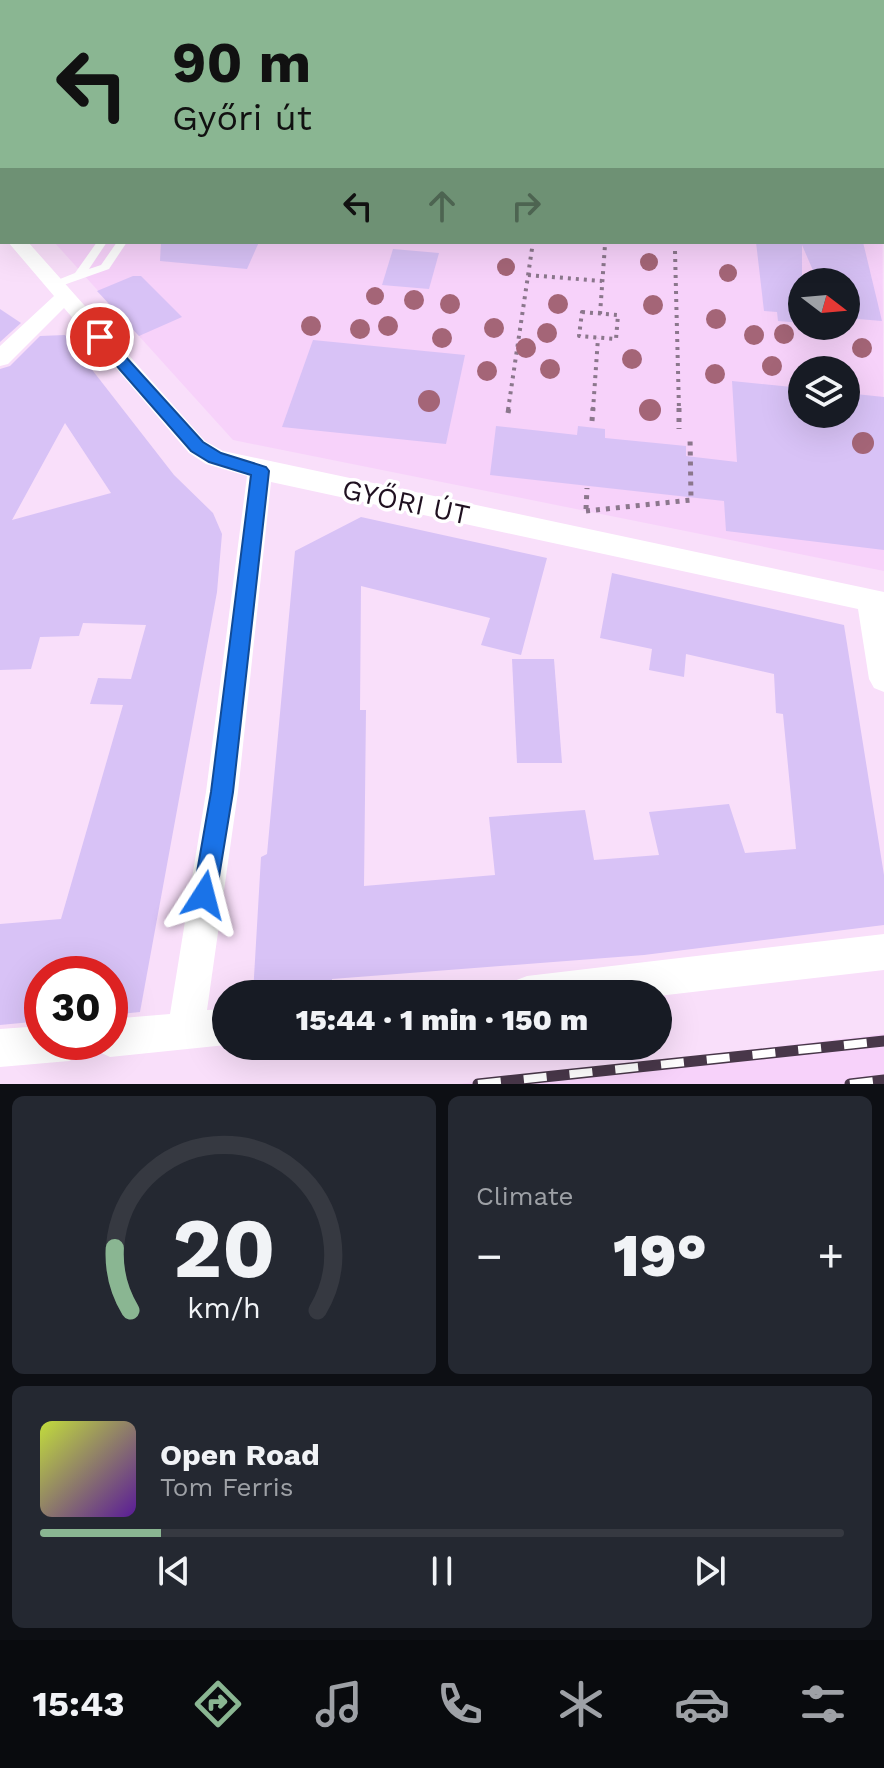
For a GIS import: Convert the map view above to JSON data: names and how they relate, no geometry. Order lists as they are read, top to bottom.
{
  "streets": {
    "street": ["GYŐRI ÚT"]
  },
  "north": "right",
  "page": {
    "turn": ["90 m", "Győri út"],
    "limit": "30",
    "trip": "15:44 · 1 min · 150 m",
    "tile": "Climate",
    "heat": ["−", "19°", "+"],
    "song": ["Open Road", "Tom Ferris"],
    "tabs": "15:43",
    "gauge": ["20", "km/h"]
  }
}
